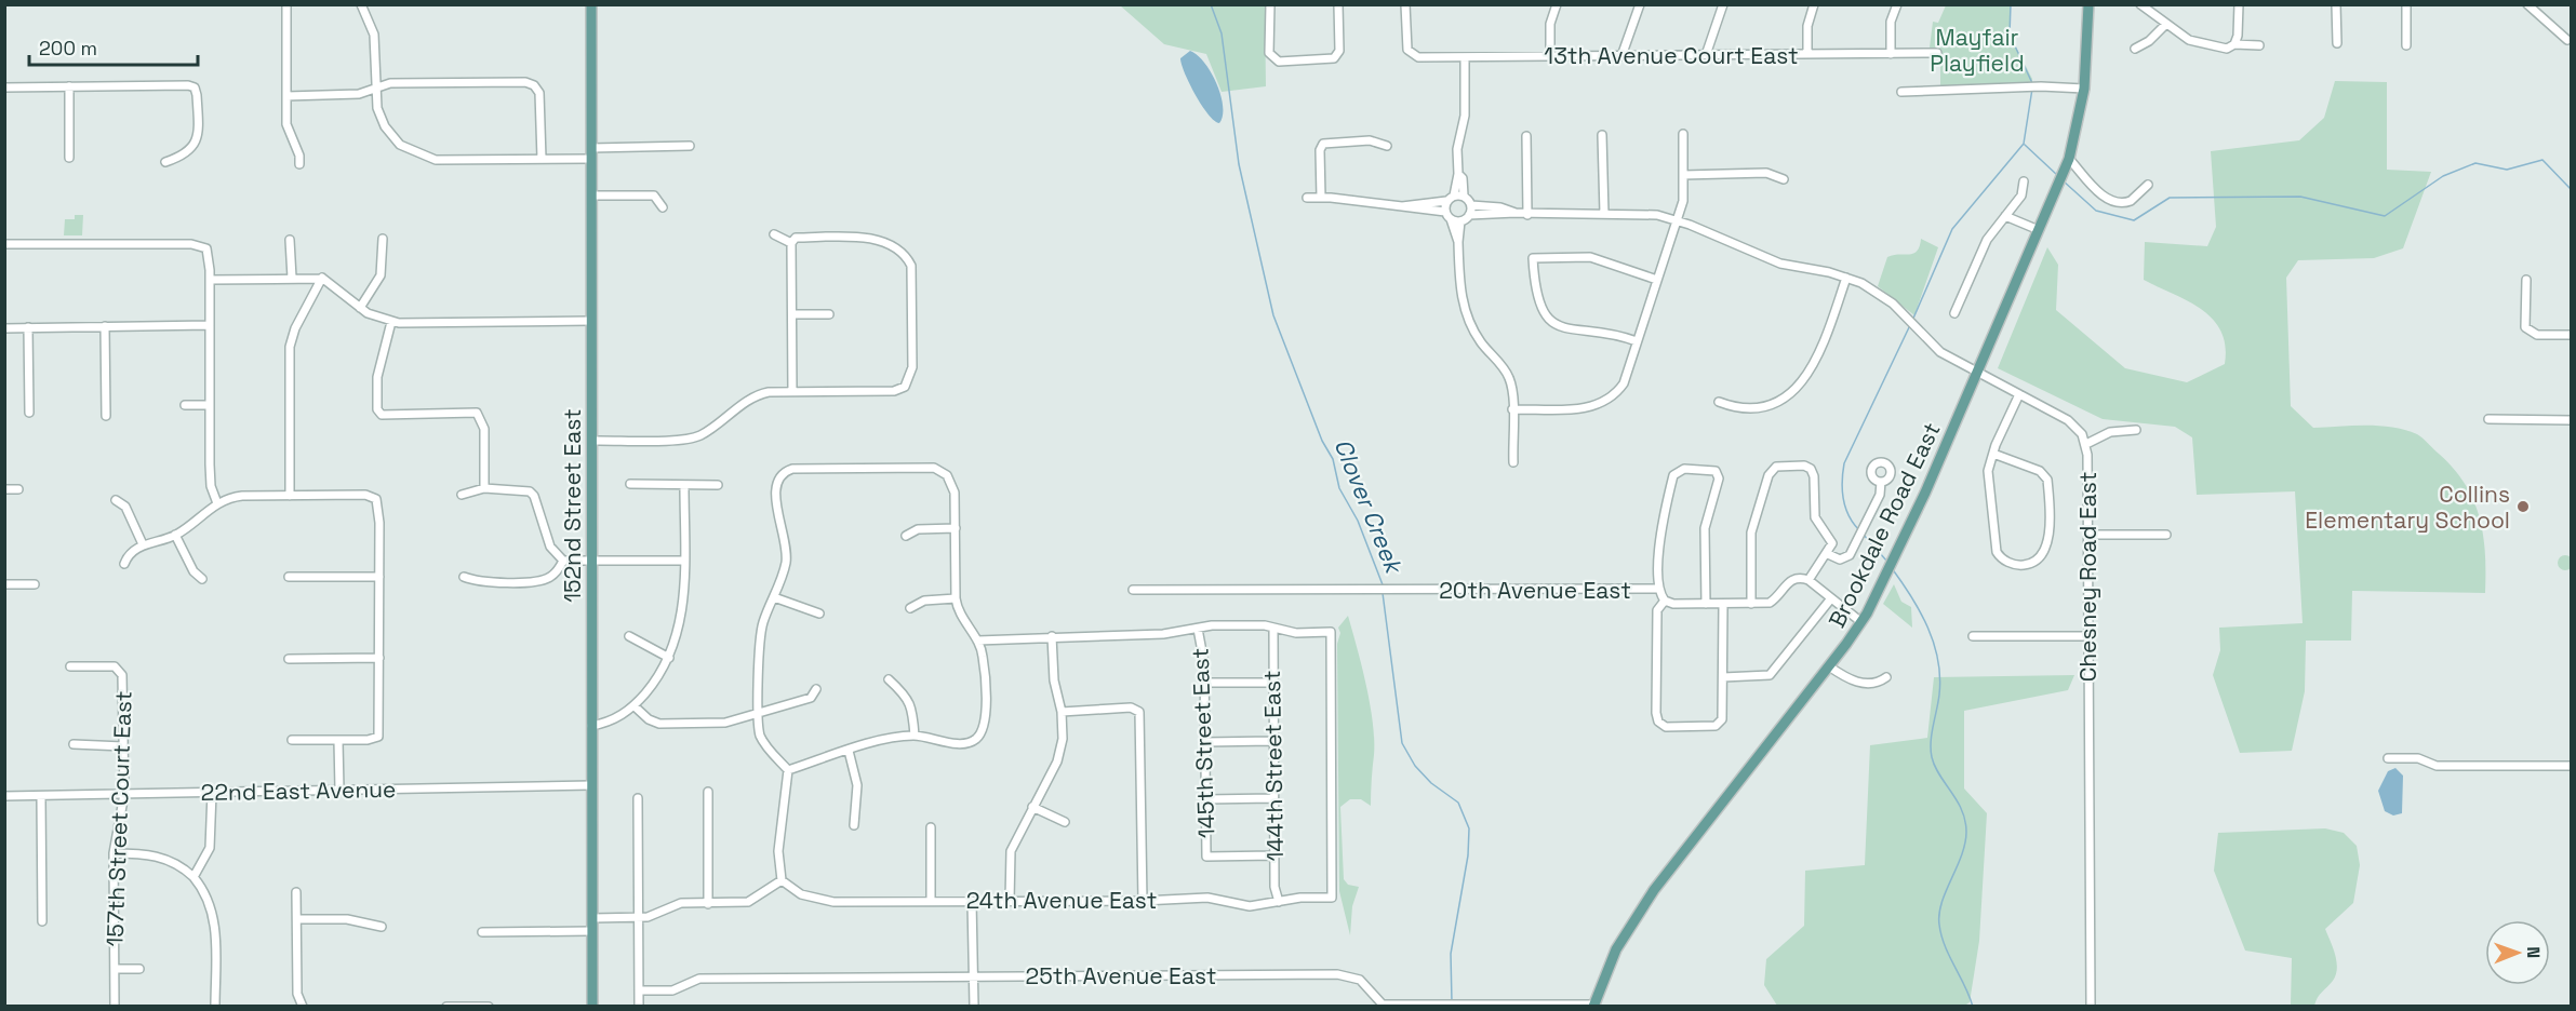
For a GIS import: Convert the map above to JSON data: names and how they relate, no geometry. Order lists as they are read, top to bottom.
{
  "streets": {
    "main road": ["152nd Street East", "Brookdale Road East"],
    "street": [
      "13th Avenue Court East",
      "Chesney Road East",
      "20th Avenue East",
      "145th Street East",
      "144th Street East",
      "22nd East Avenue",
      "157th Street Court East",
      "24th Avenue East",
      "25th Avenue East"
    ]
  },
  "crossings": [
    ["152nd Street East", "22nd East Avenue"],
    ["Brookdale Road East", "Chesney Road East"],
    ["Brookdale Road East", "25th Avenue East"],
    ["145th Street East", "144th Street East"],
    ["144th Street East", "24th Avenue East"],
    ["22nd East Avenue", "157th Street Court East"]
  ],
  "water": ["Clover Creek"],
  "parks": ["Mayfair Playfield"],
  "places": ["Collins Elementary School"],
  "scale_bar": "200 m",
  "north": "right"
}
